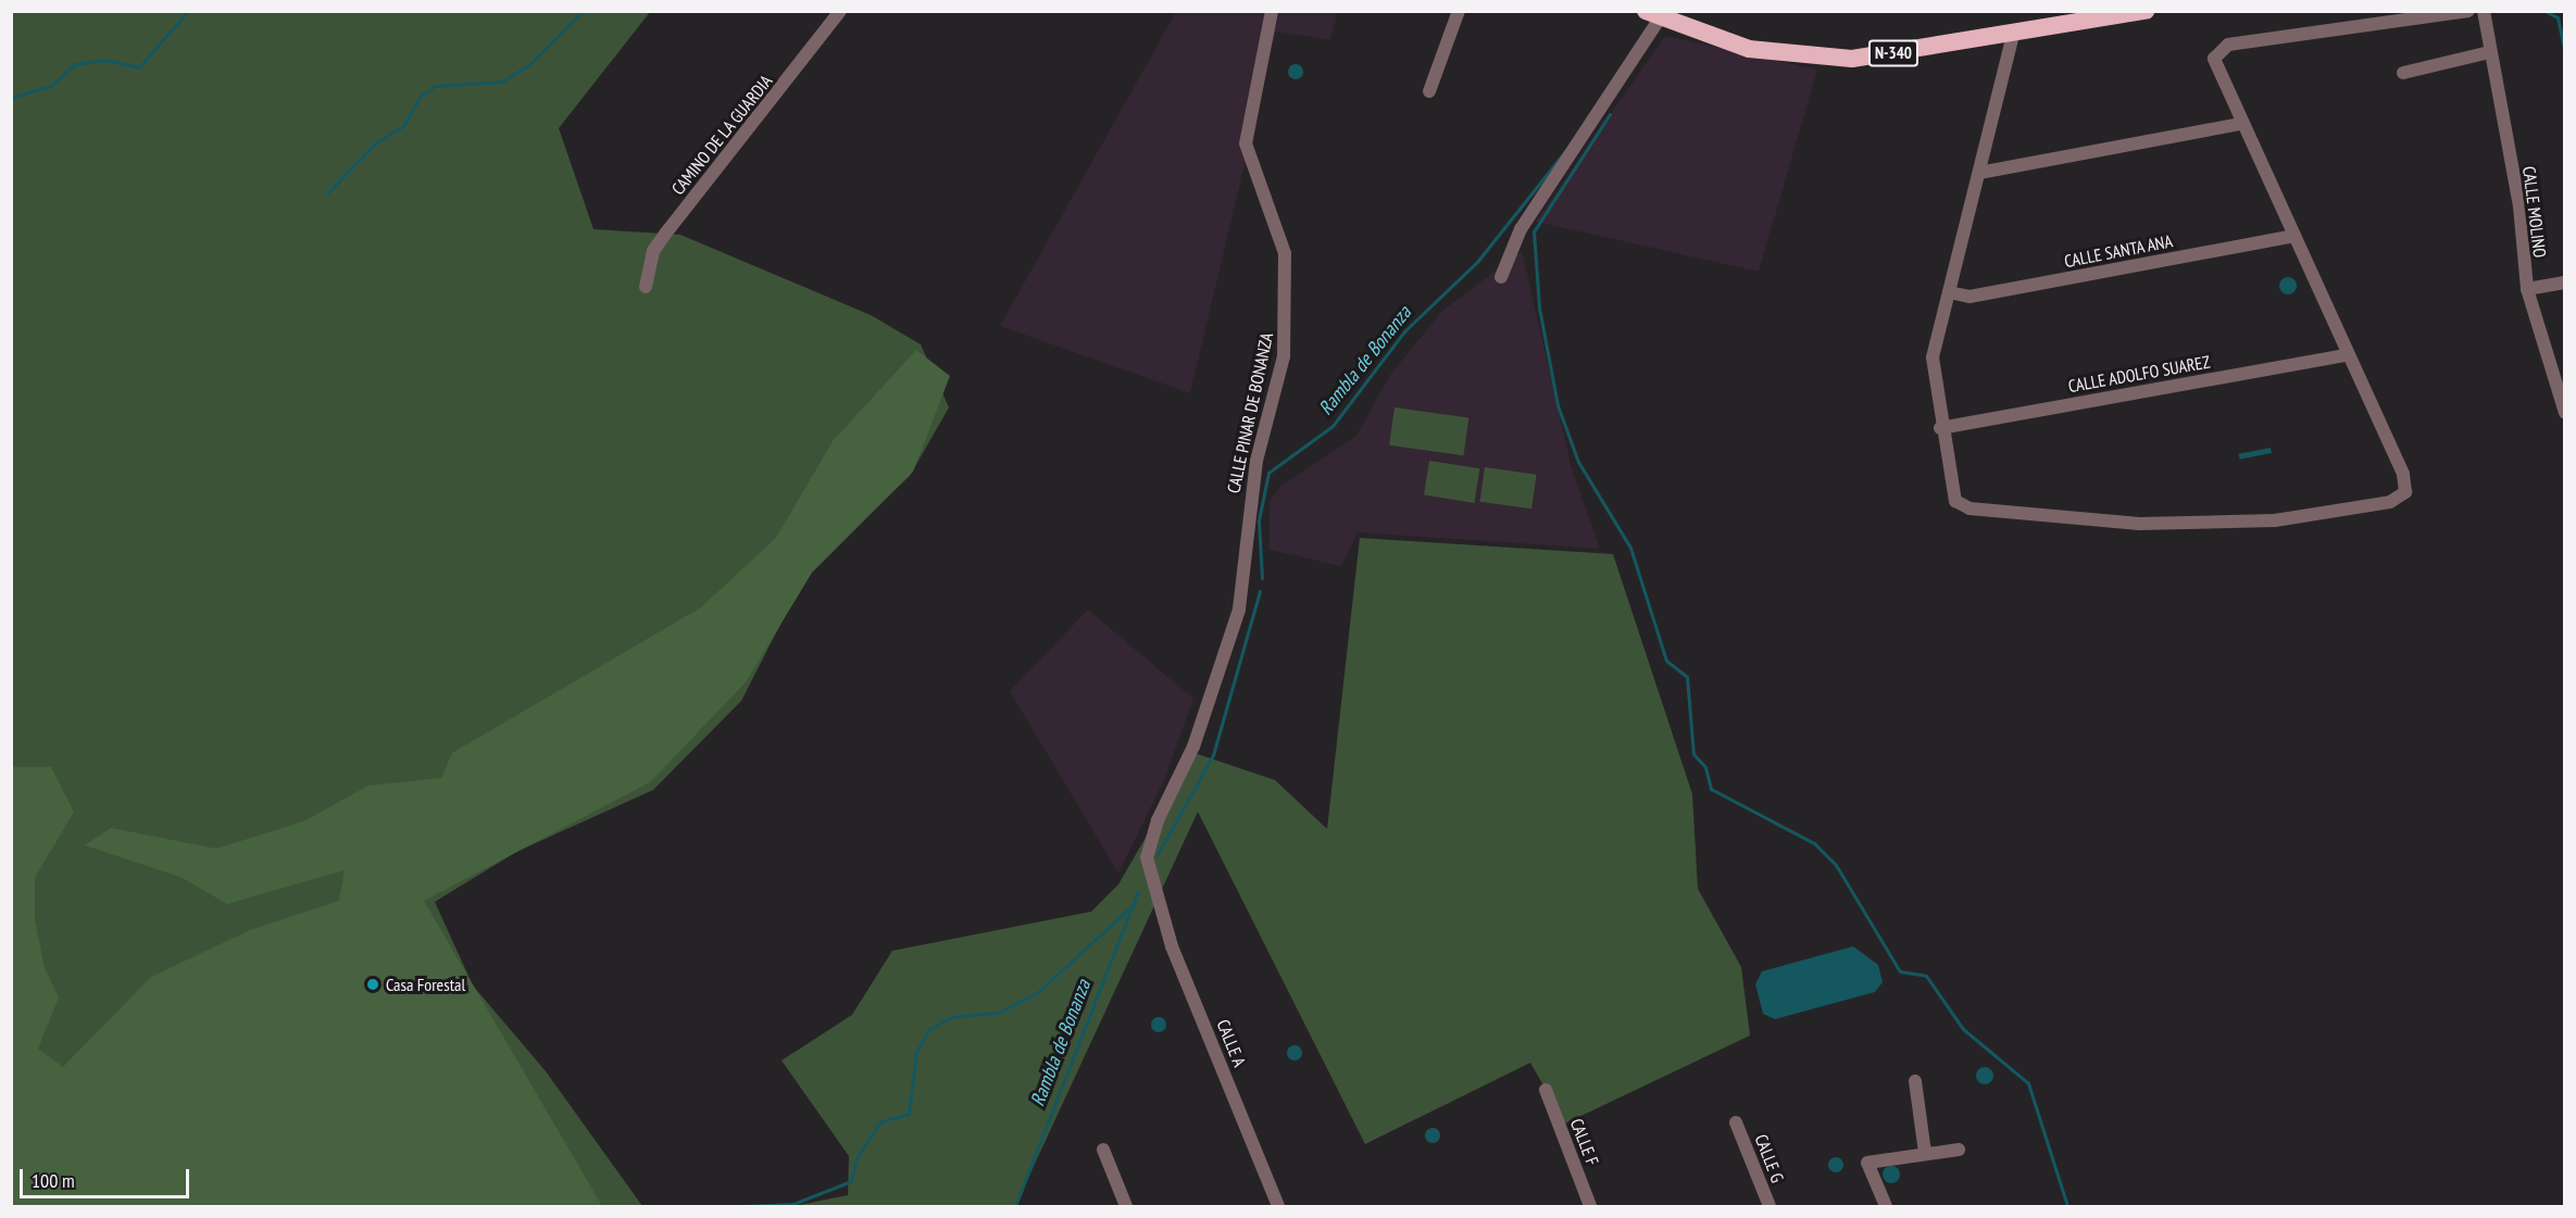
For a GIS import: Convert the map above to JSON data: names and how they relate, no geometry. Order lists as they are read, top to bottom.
{
  "streets": {
    "highway": ["N-340"],
    "street": [
      "CAMINO DE LA GUARDIA",
      "CALLE MOLINO",
      "CALLE SANTA ANA",
      "CALLE ADOLFO SUAREZ",
      "CALLE PINAR DE BONANZA",
      "CALLE A",
      "CALLE F",
      "CALLE G"
    ]
  },
  "crossings": [
    ["CALLE PINAR DE BONANZA", "CALLE A"]
  ],
  "water": ["Rambla de Bonanza"],
  "places": ["Casa Forestal"],
  "scale_bar": "100 m"
}
